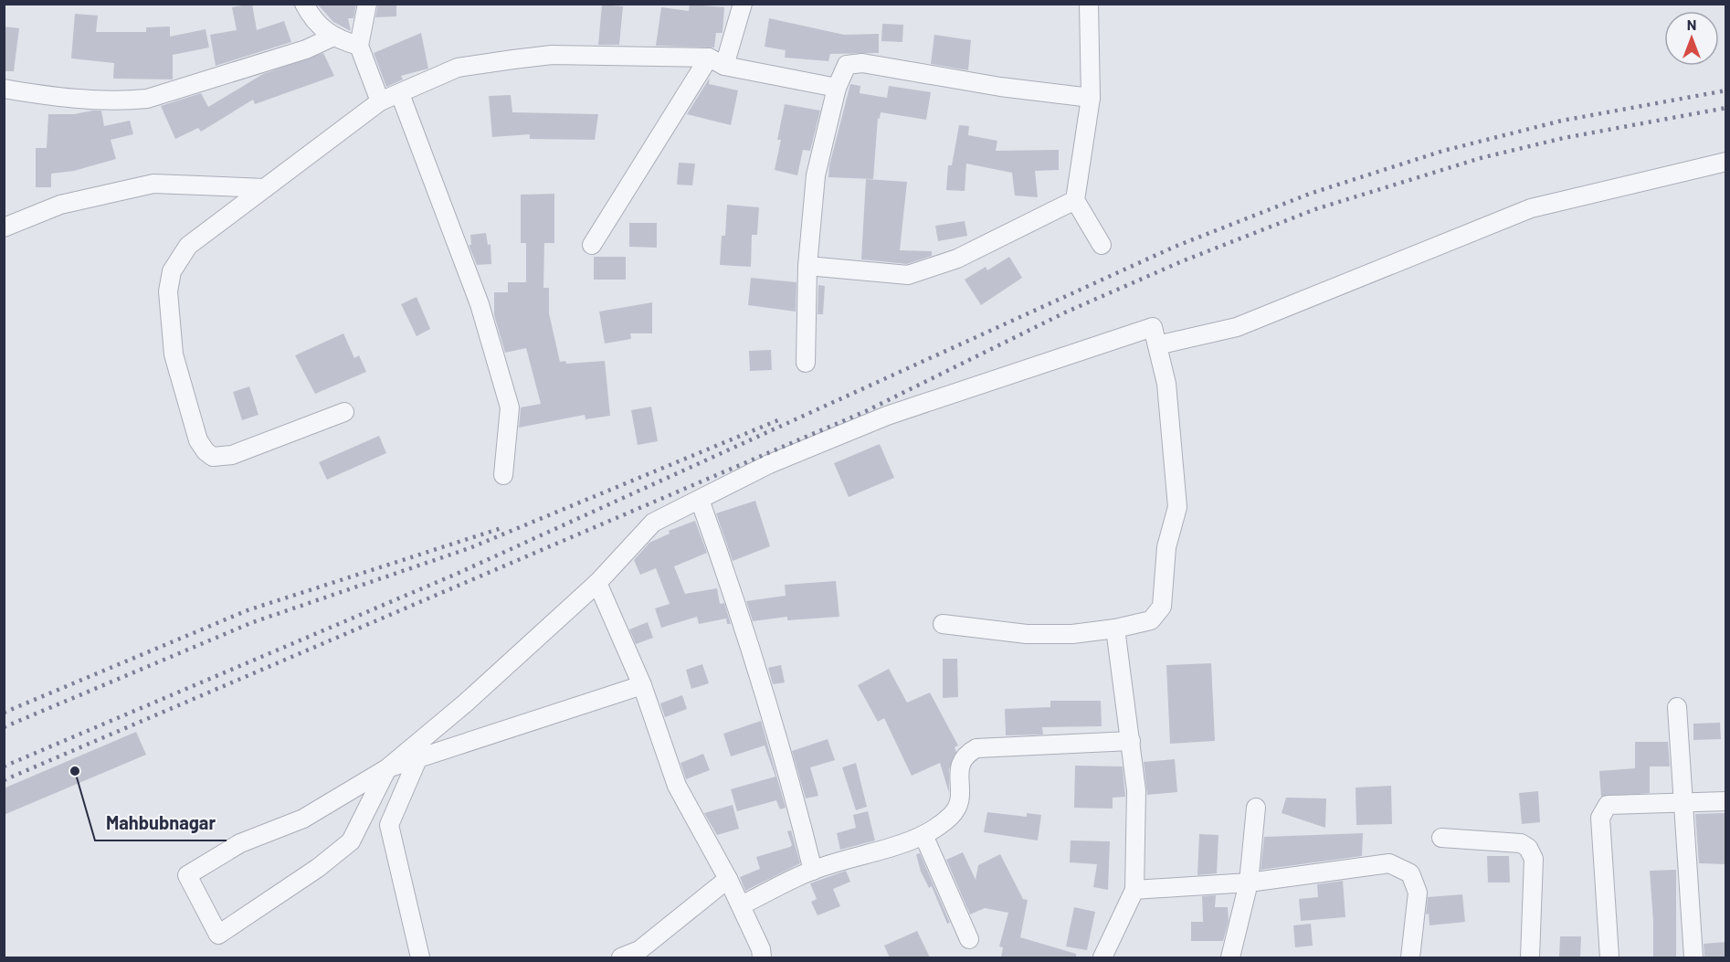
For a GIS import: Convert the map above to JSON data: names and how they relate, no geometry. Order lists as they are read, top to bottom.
{
  "places": ["Mahbubnagar"],
  "north": "top"
}
